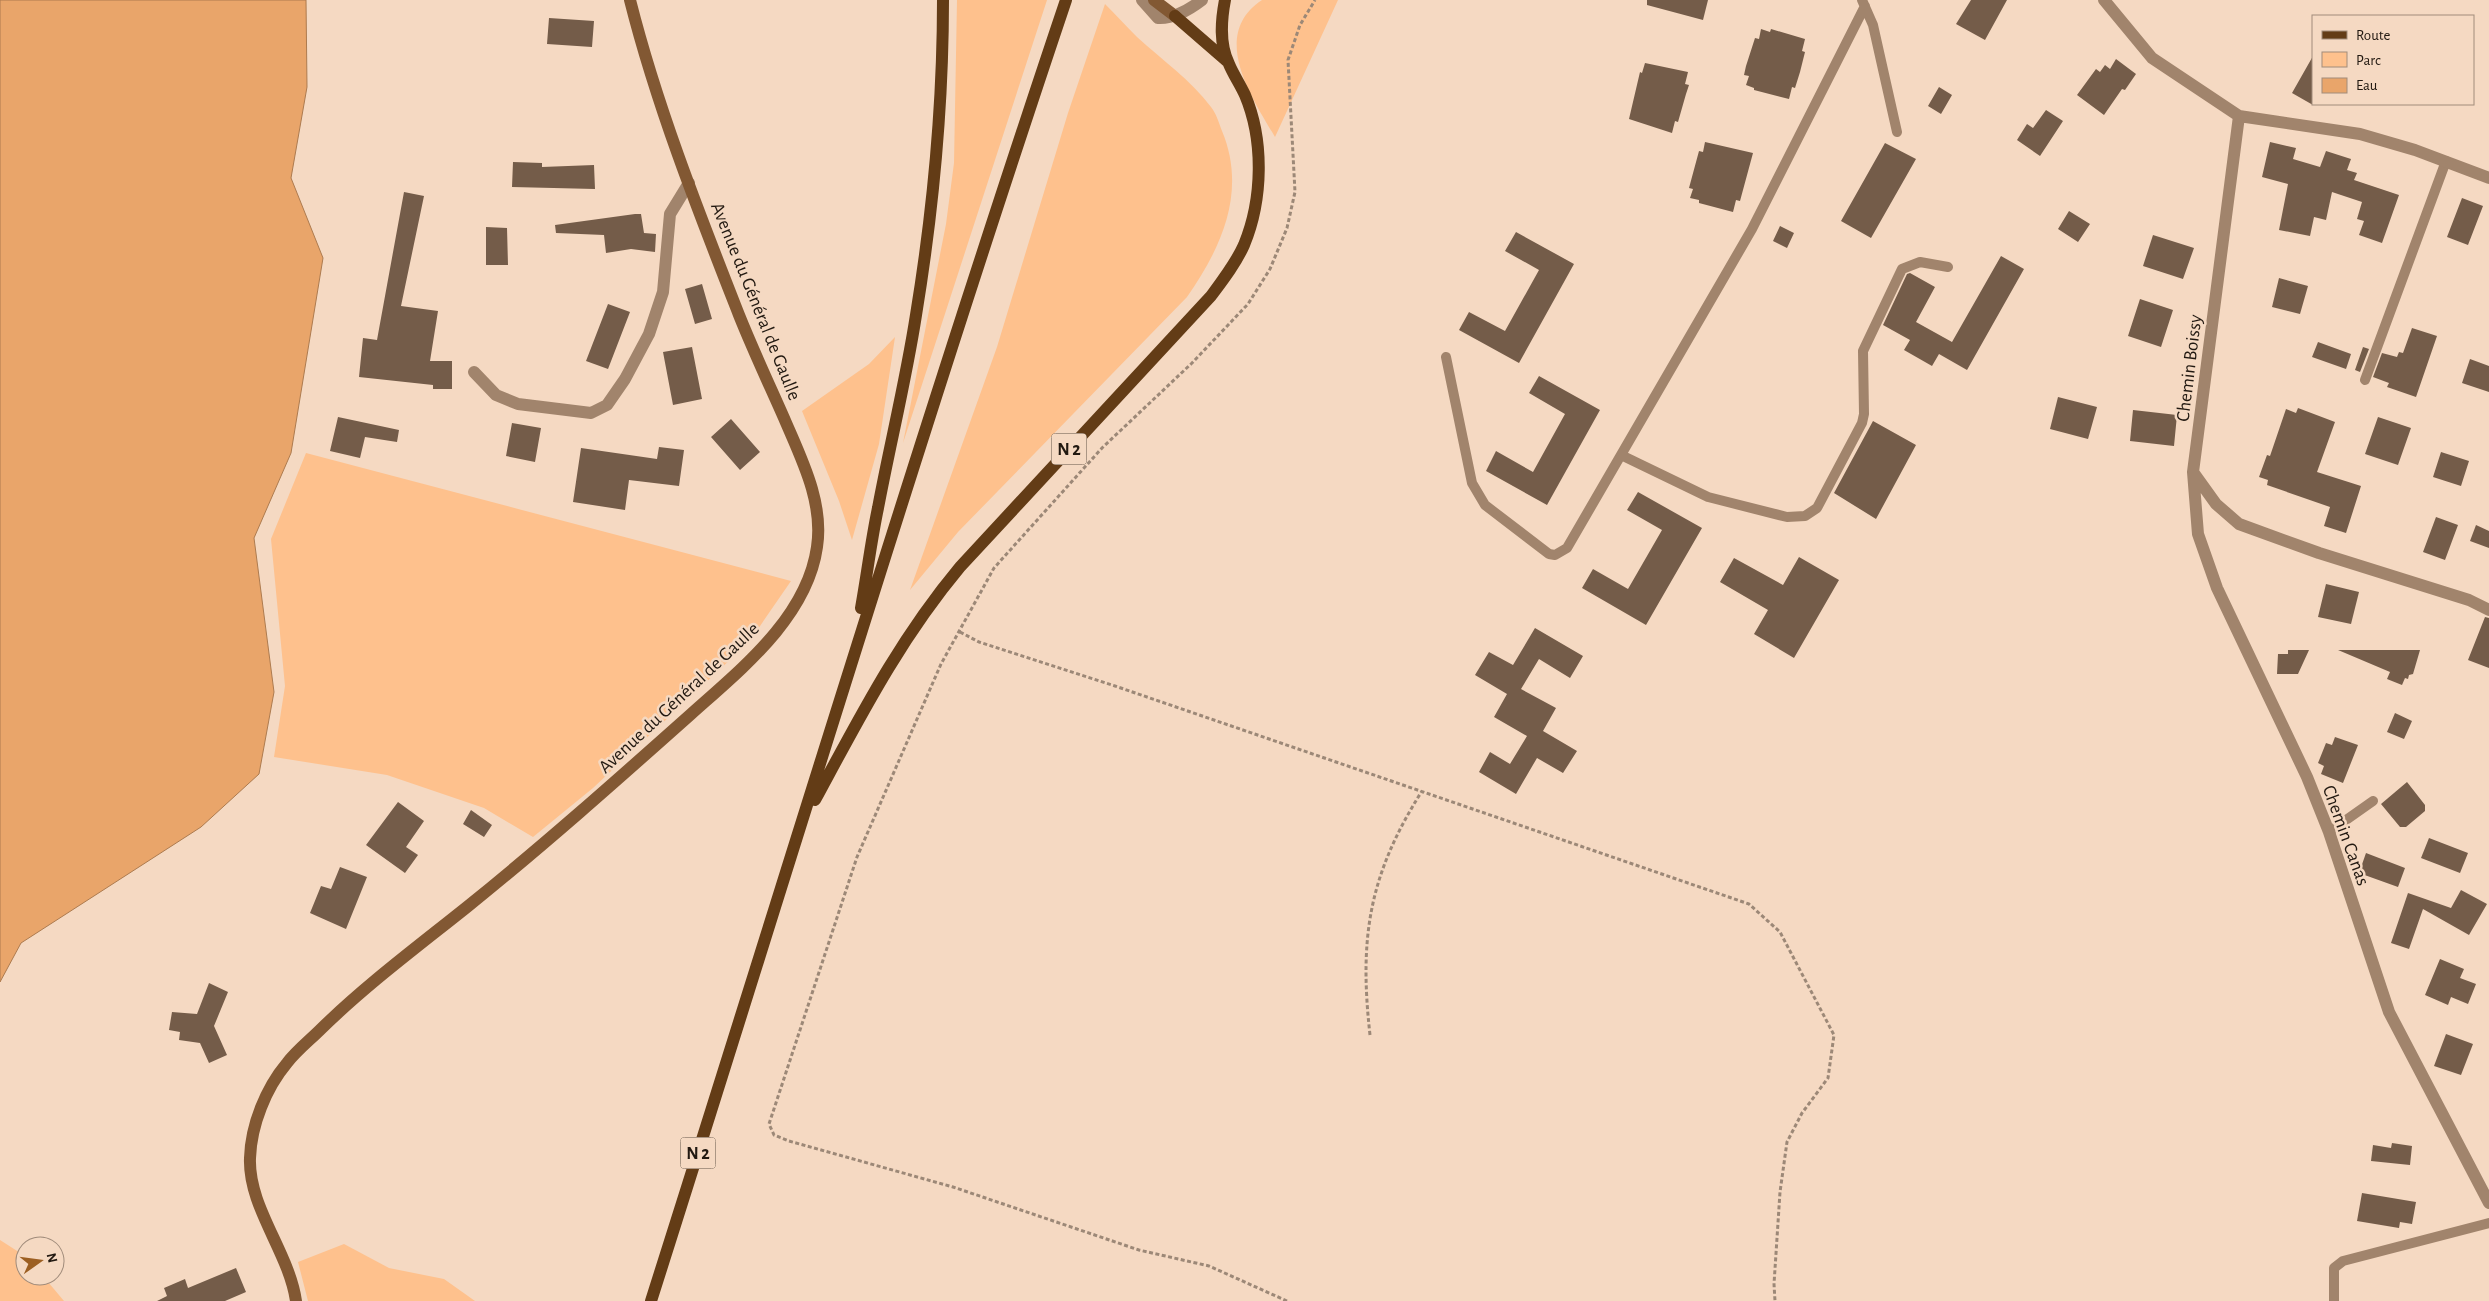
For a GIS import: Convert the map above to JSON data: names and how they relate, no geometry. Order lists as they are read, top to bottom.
{
  "streets": {
    "main road": ["Avenue du Général de Gaulle", "N 2"],
    "street": ["Chemin Boissy", "Chemin Canas"]
  },
  "crossings": [
    ["Chemin Boissy", "Chemin Canas"]
  ],
  "legend": ["Route", "Parc", "Eau"],
  "north": "right"
}
